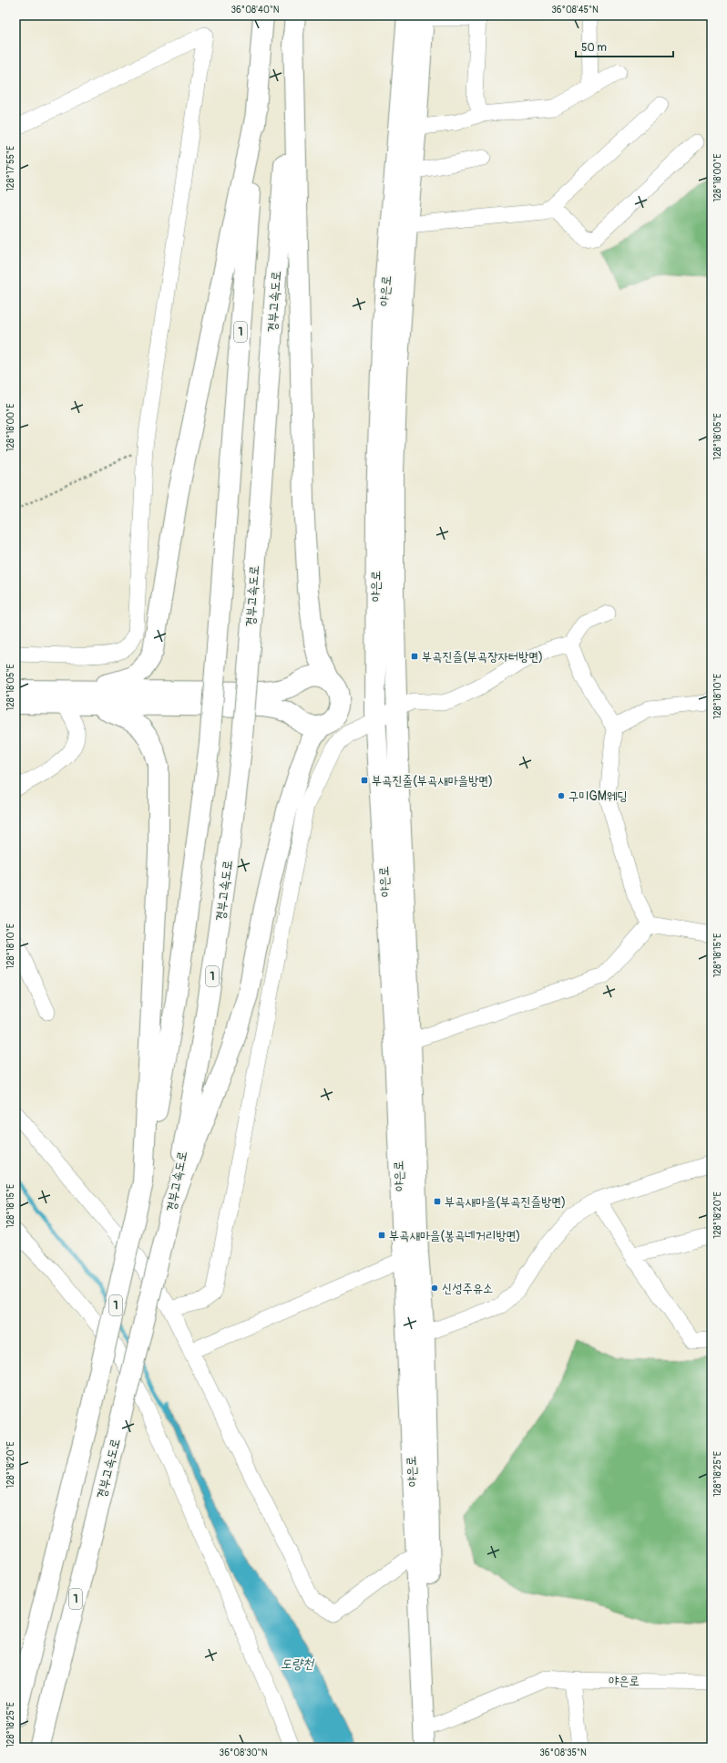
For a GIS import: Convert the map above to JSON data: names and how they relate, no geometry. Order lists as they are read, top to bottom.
{
  "streets": {
    "main road": ["야은로", "경부고속도로", "1"]
  },
  "water": ["도량천"],
  "places": {
    "transit": [
      "부곡진즐(부곡장자터방면)",
      "부곡진줄(부곡새마을방면)",
      "부곡새마을(부곡진즐방면)",
      "부곡새마을(봉곡네거리방면)"
    ],
    "other": ["구미GM웨딩", "신성주유소"]
  },
  "scale_bar": "50 m",
  "coordinates": [
    "36°08'40\"N",
    "36°08'45\"N",
    "128°17'55\"E",
    "128°18'00\"E",
    "128°18'05\"E",
    "128°18'10\"E",
    "128°18'15\"E",
    "128°18'20\"E",
    "128°18'25\"E",
    "36°08'30\"N",
    "36°08'35\"N"
  ]
}
